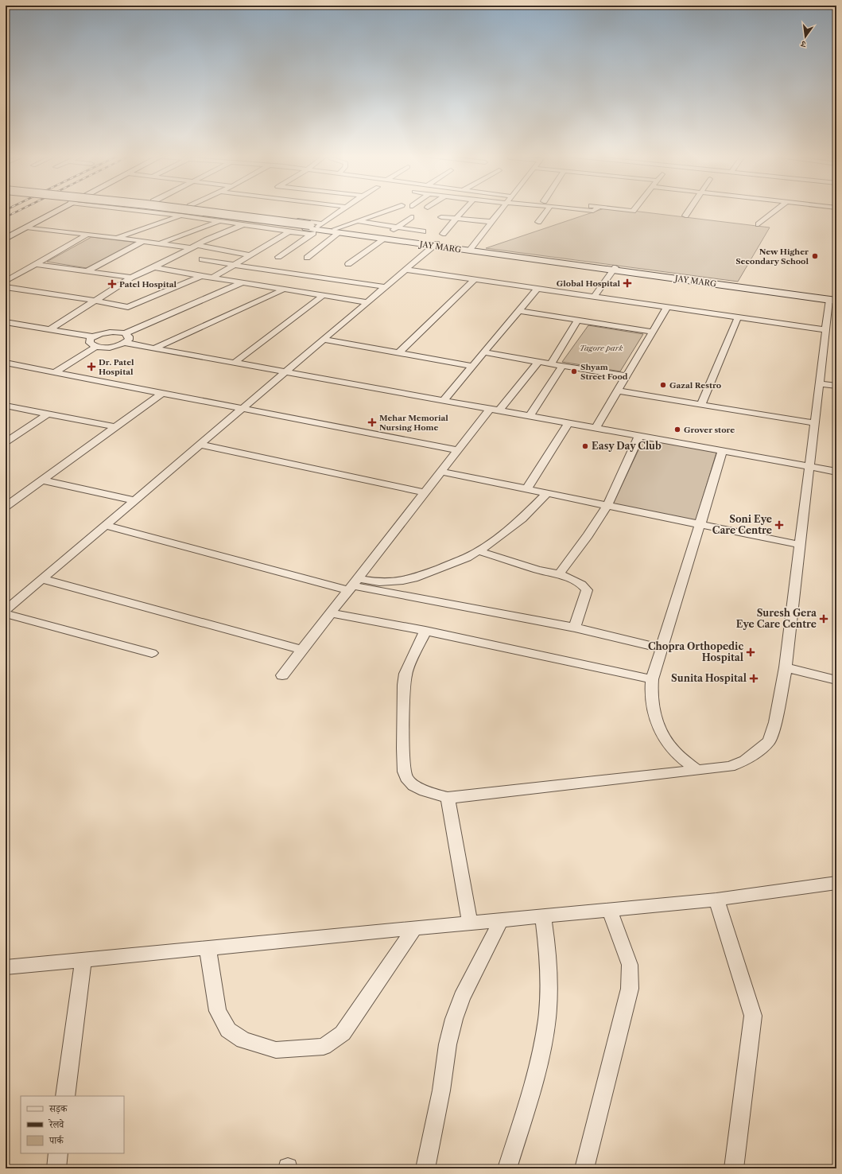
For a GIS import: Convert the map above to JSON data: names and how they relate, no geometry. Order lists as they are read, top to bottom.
{
  "streets": {
    "main road": ["JAY MARG"]
  },
  "parks": ["Tagore park"],
  "places": {
    "other": [
      "New Higher Secondary School",
      "Shyam Street Food",
      "Gazal Restro",
      "Grover store",
      "Easy Day Club"
    ],
    "health": [
      "Global Hospital",
      "Patel Hospital",
      "Dr. Patel Hospital",
      "Mehar Memorial Nursing Home",
      "Soni Eye Care Centre",
      "Suresh Gera Eye Care Centre",
      "Chopra Orthopedic Hospital",
      "Sunita Hospital"
    ]
  },
  "legend": ["सड़क", "रेलवे", "पार्क"],
  "north": "bottom"
}
